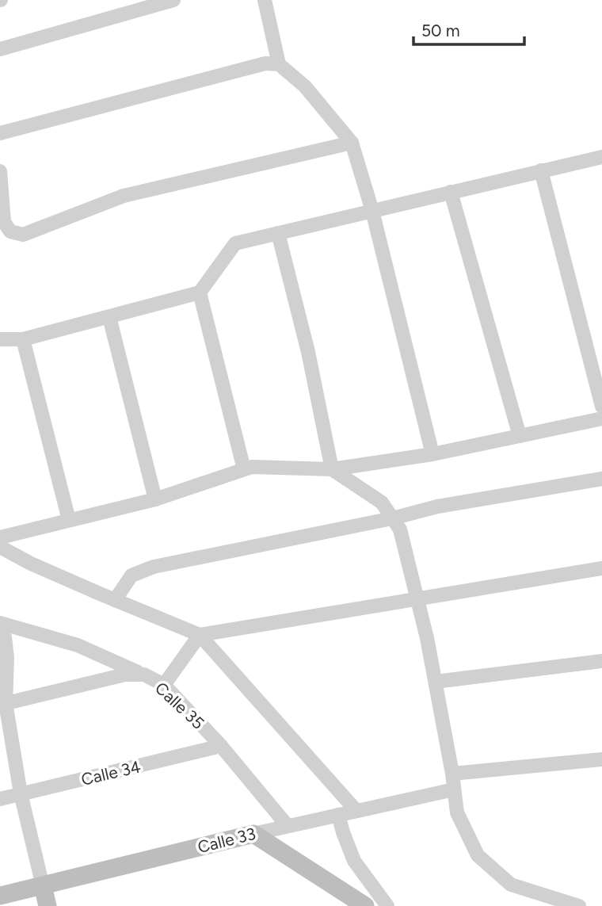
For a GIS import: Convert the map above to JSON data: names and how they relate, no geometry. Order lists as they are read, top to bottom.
{
  "streets": {
    "street": ["Calle 35", "Calle 34", "Calle 33"]
  },
  "crossings": [
    ["Calle 35", "Calle 34"],
    ["Calle 35", "Calle 33"]
  ],
  "scale_bar": "50 m"
}
